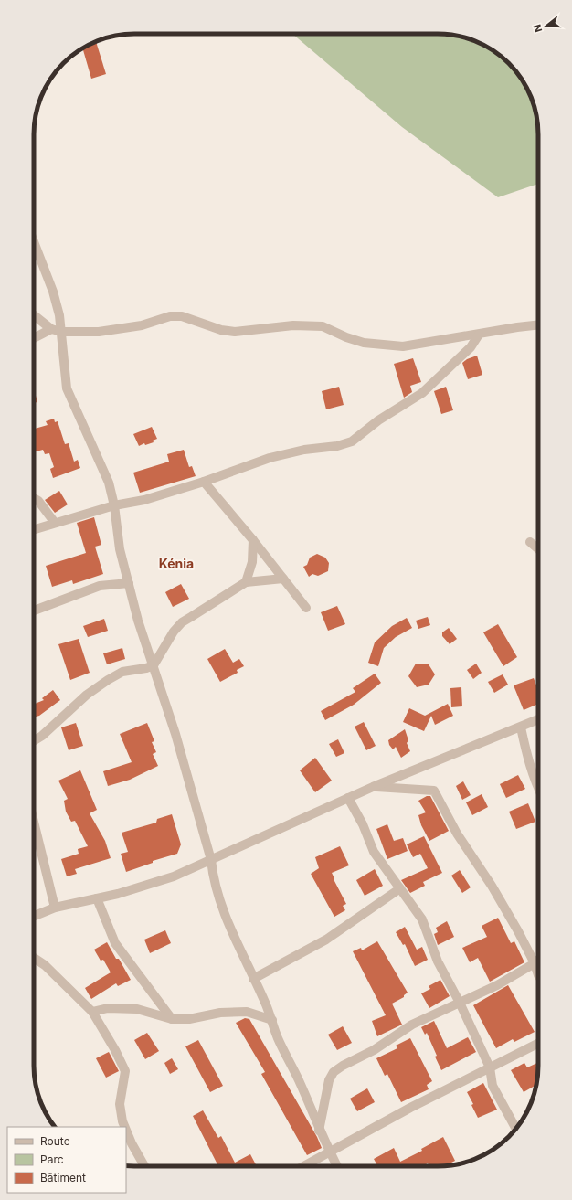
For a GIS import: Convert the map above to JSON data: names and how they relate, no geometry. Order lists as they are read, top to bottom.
{
  "districts": ["Kénia"],
  "legend": ["Route", "Parc", "Bâtiment"],
  "north": "left"
}
